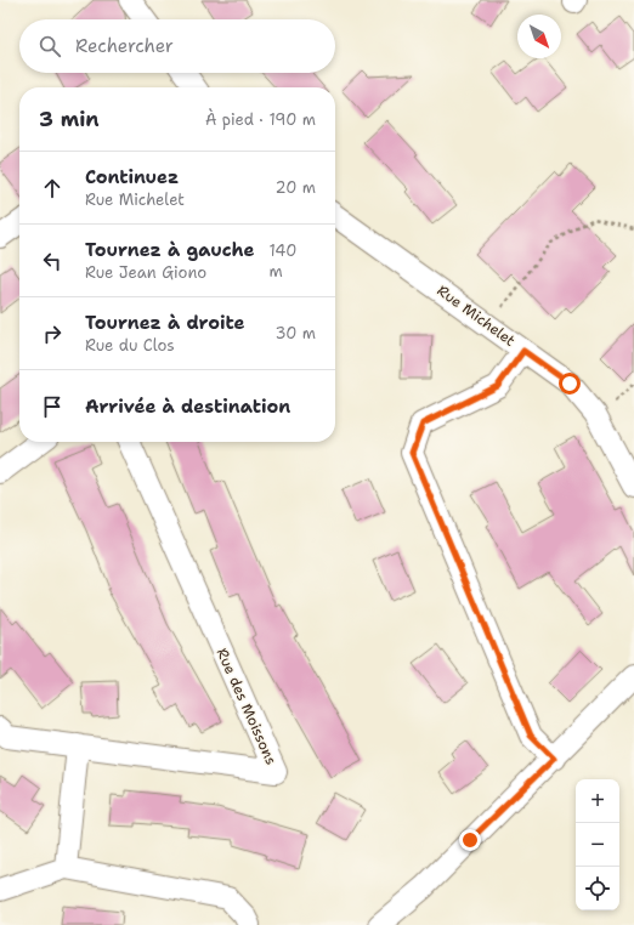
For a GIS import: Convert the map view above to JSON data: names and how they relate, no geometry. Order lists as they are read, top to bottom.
{
  "streets": {
    "street": ["Rue Michelet", "Rue des Moissons"]
  },
  "north": "bottom right",
  "page": {
    "search": "Rechercher",
    "heading": ["3 min", "À pied · 190 m"],
    "list": [
      ["Continuez", "Rue Michelet", "20 m"],
      ["Tournez à gauche", "Rue Jean Giono", "140 m"],
      ["Tournez à droite", "Rue du Clos", "30 m"],
      "Arrivée à destination"
    ],
    "map_buttons": ["+", "−"]
  }
}
